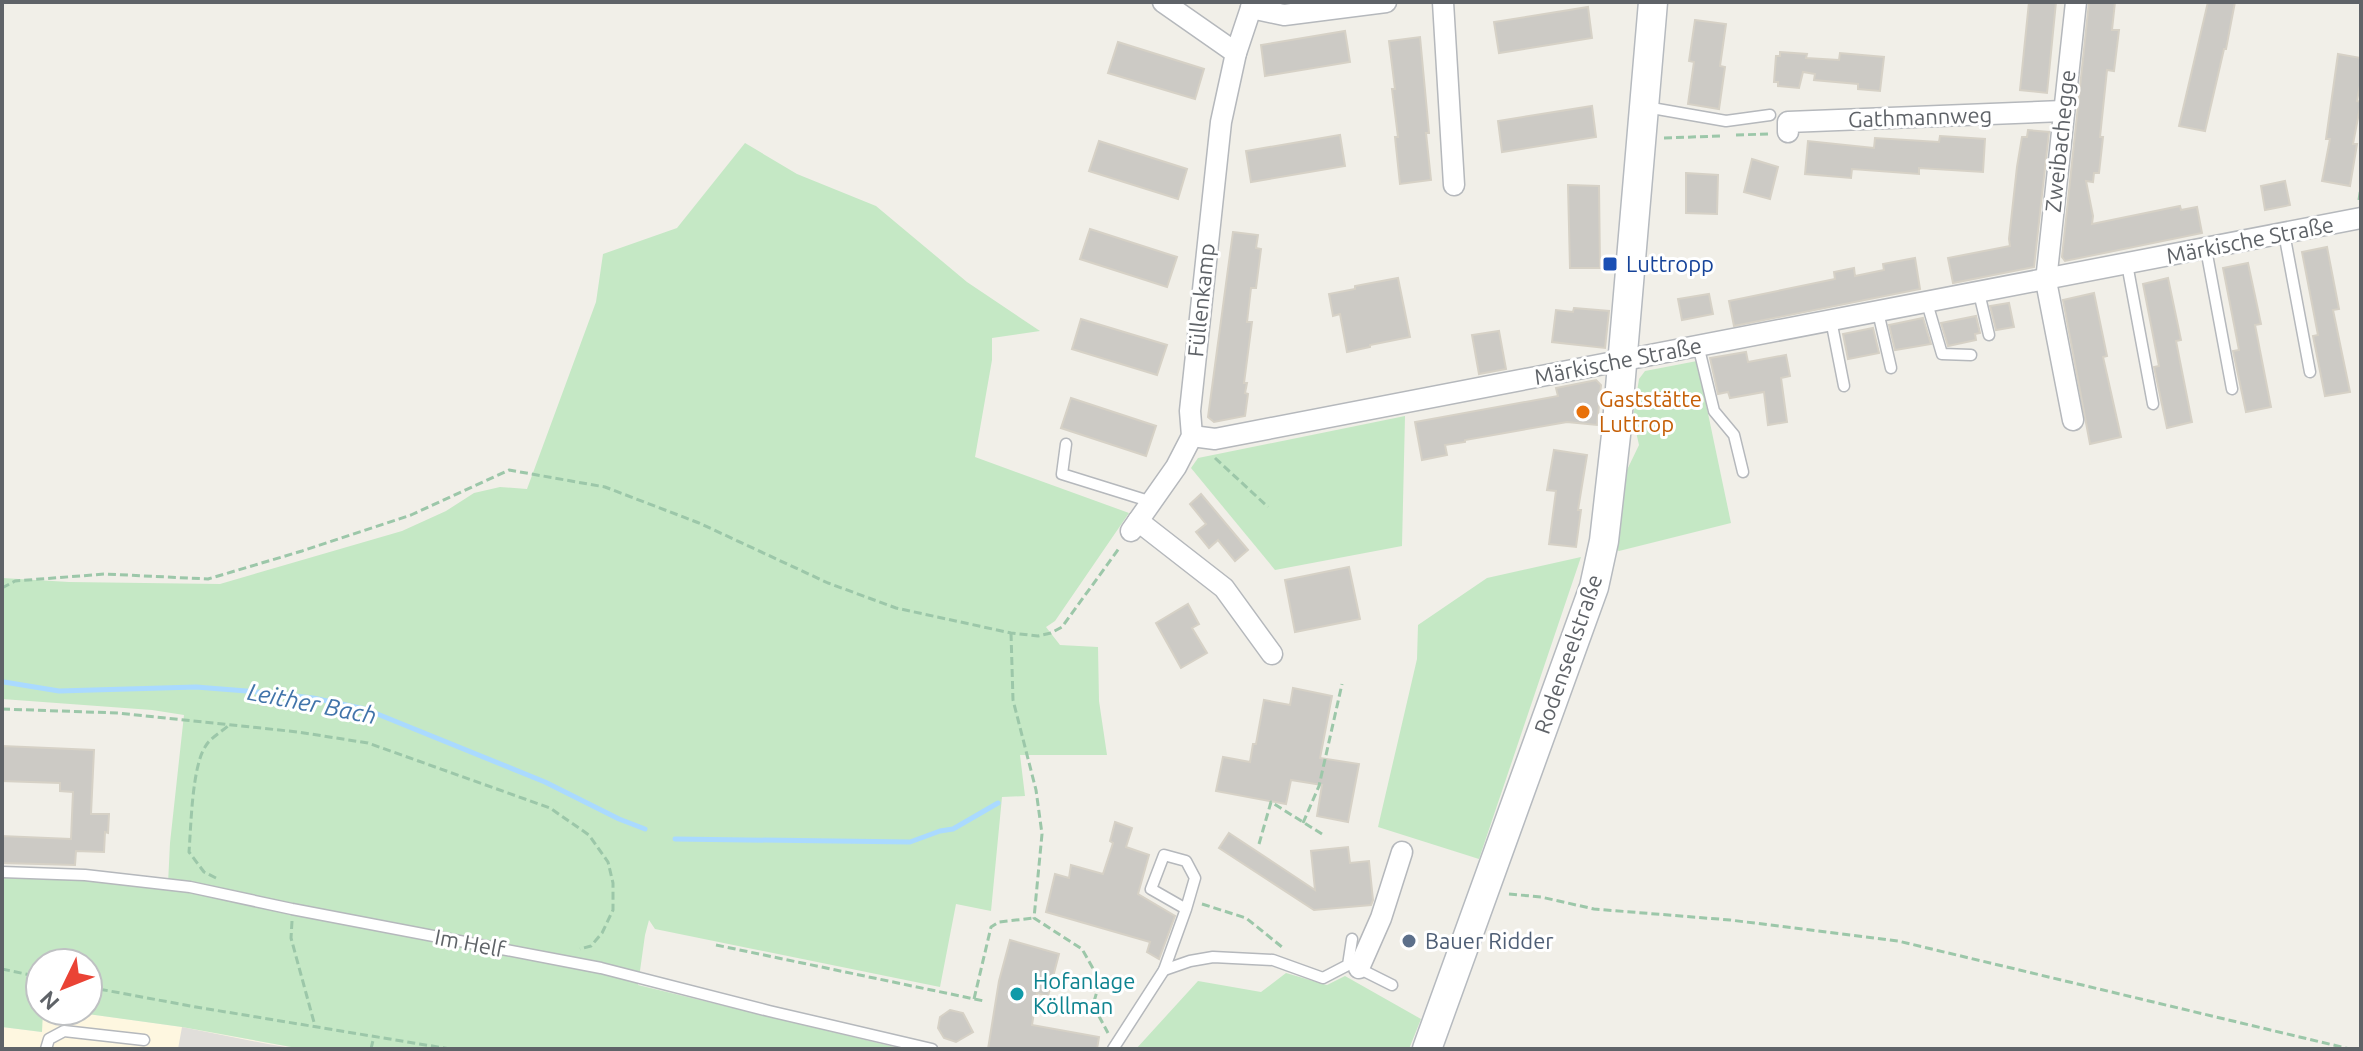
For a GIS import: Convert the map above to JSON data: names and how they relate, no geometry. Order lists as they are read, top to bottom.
{
  "streets": {
    "main road": ["Rodenseelstraße"],
    "street": [
      "Gathmannweg",
      "Zweibachegge",
      "Märkische Straße",
      "Füllenkamp"
    ],
    "lane": ["Im Helf"]
  },
  "crossings": [
    ["Gathmannweg", "Zweibachegge"],
    ["Zweibachegge", "Märkische Straße"],
    ["Märkische Straße", "Füllenkamp"],
    ["Märkische Straße", "Rodenseelstraße"]
  ],
  "water": ["Leither Bach"],
  "places": {
    "transit": ["Luttropp"],
    "other": ["Gaststätte Luttrop", "Bauer Ridder", "Hofanlage Köllman"]
  },
  "north": "bottom left"
}
